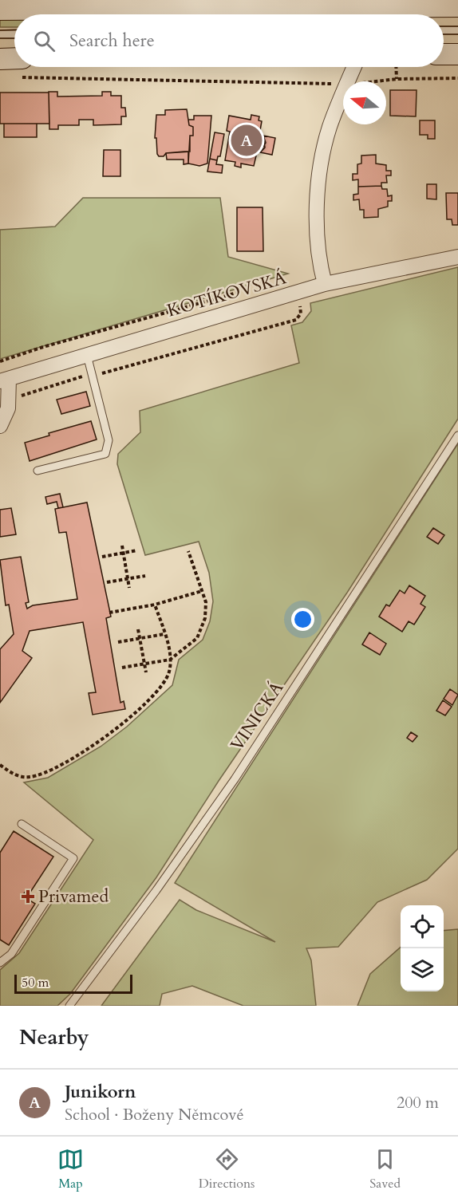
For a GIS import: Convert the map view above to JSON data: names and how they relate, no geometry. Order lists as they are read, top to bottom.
{
  "streets": {
    "street": ["KOTÍKOVSKÁ"],
    "lane": ["VINICKÁ"]
  },
  "places": {
    "health": ["Privamed"]
  },
  "scale_bar": "50 m",
  "north": "left",
  "page": {
    "search": "Search here",
    "pins": "A",
    "scale": "50 m",
    "heading": "Nearby",
    "list": [
      {
        "mark": "A",
        "name": "Junikorn",
        "note": "School · Boženy Němcové",
        "value": "200 m"
      }
    ],
    "nav": ["Map", "Directions", "Saved"]
  }
}
